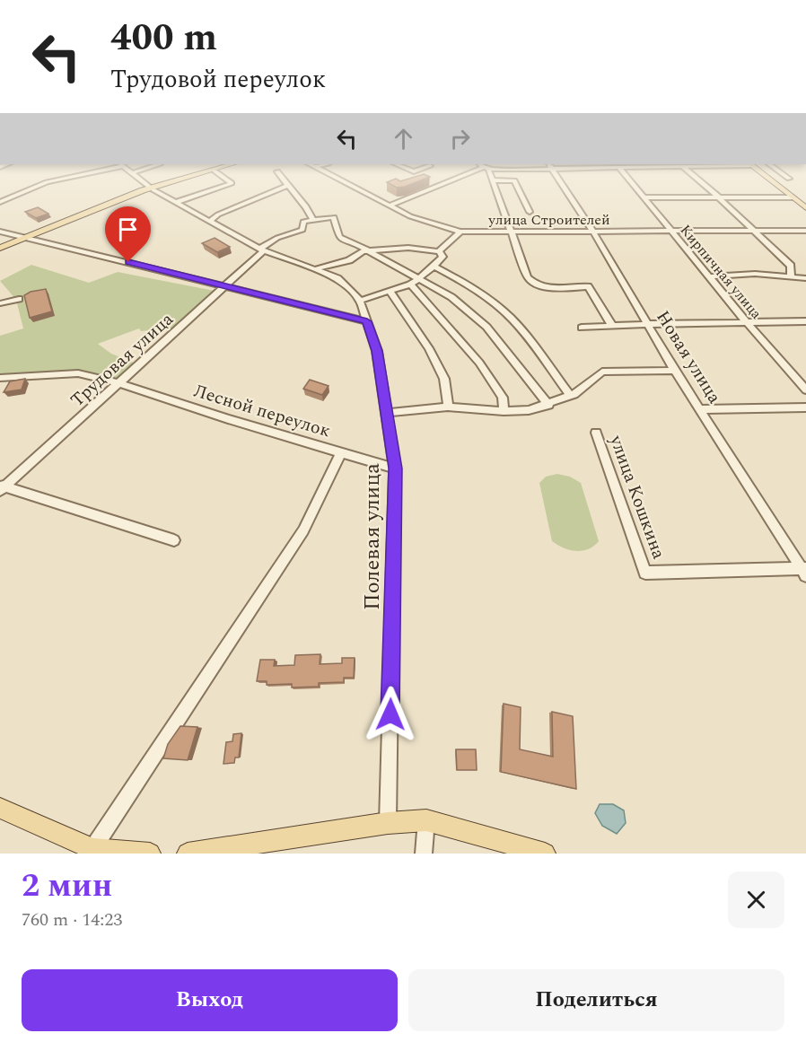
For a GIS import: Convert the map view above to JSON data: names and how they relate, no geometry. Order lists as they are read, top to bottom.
{
  "streets": {
    "street": [
      "улица Строителей",
      "Кирпичная улица",
      "Новая улица",
      "Трудовая улица",
      "Лесной переулок",
      "улица Кошкина",
      "Полевая улица"
    ]
  },
  "crossings": [
    ["улица Строителей", "Кирпичная улица"],
    ["улица Строителей", "Новая улица"],
    ["Новая улица", "улица Кошкина"],
    ["Трудовая улица", "Лесной переулок"],
    ["Трудовая улица", "Полевая улица"],
    ["Лесной переулок", "Полевая улица"]
  ],
  "page": {
    "turn": ["400 m", "Трудовой переулок"],
    "heading": ["2 мин", "760 m · 14:23"],
    "buttons": ["Выход", "Поделиться"]
  }
}
